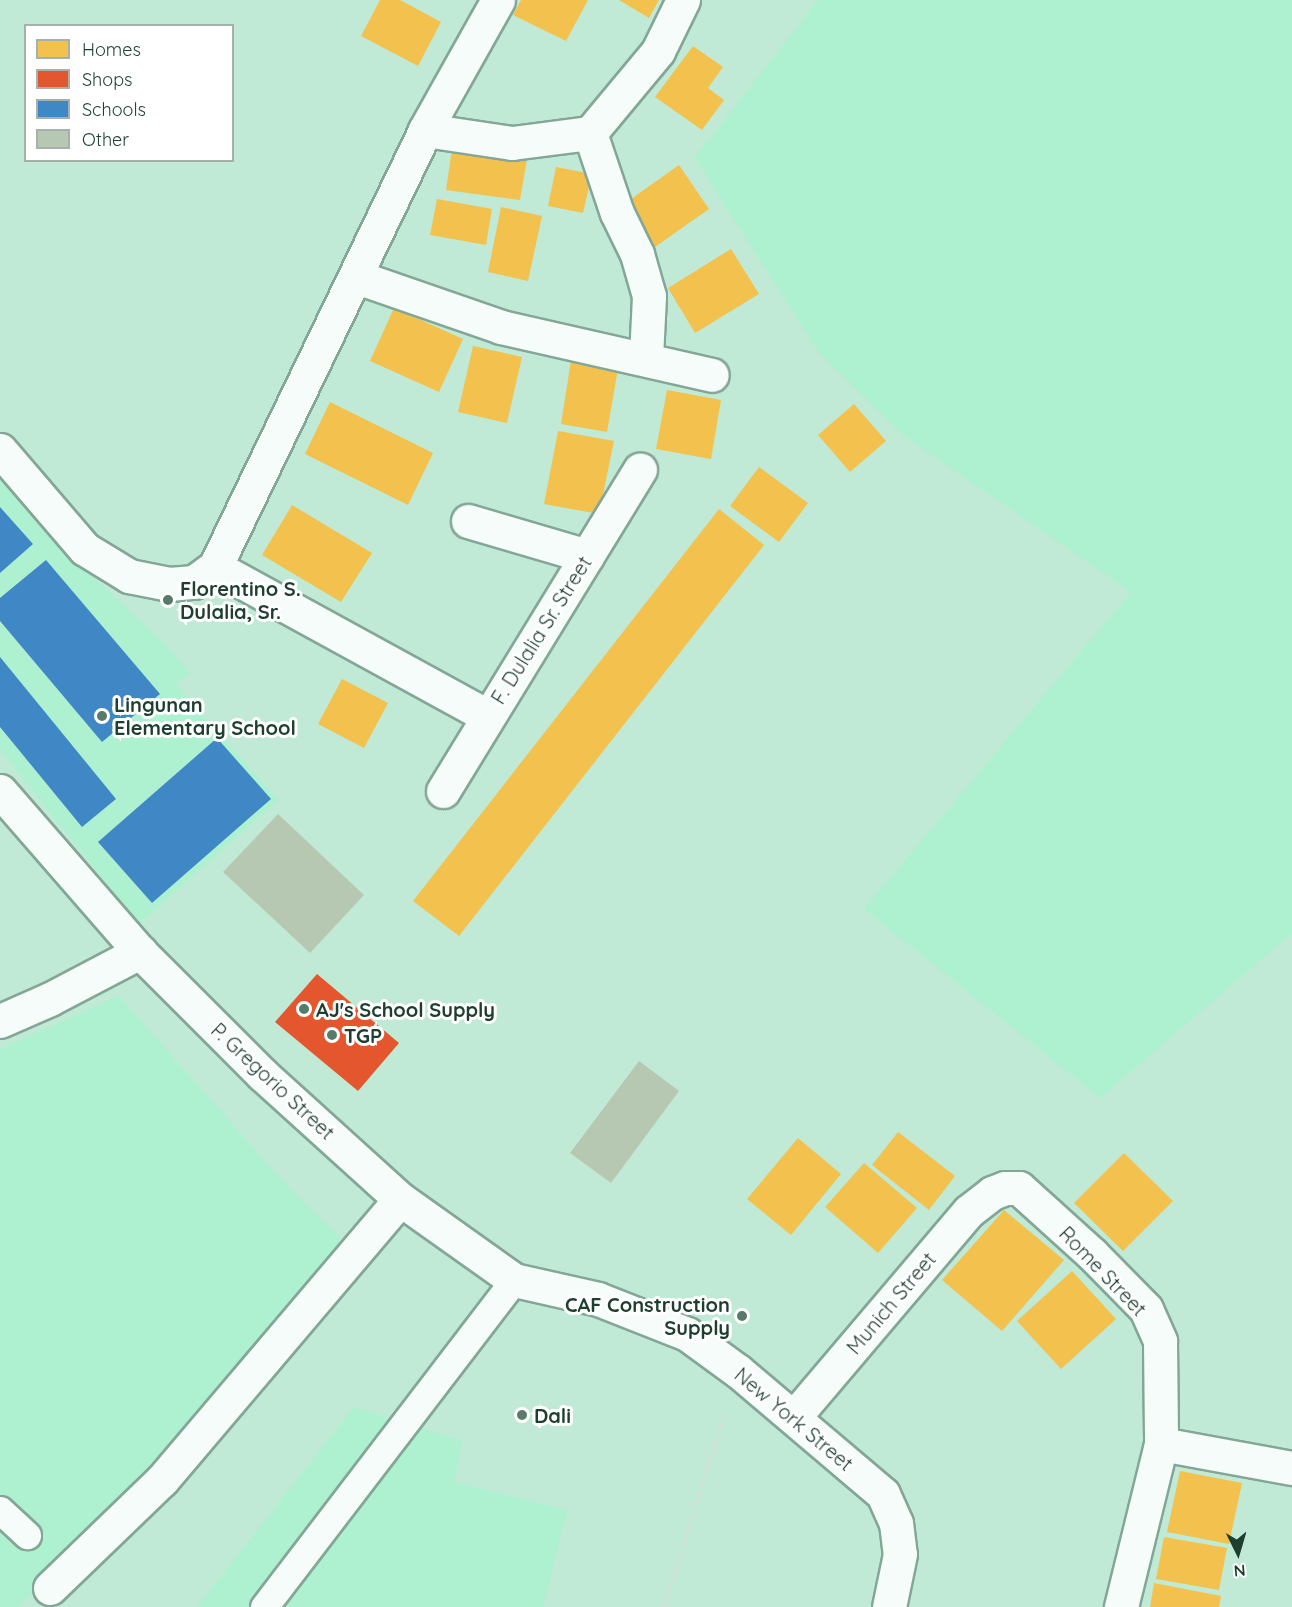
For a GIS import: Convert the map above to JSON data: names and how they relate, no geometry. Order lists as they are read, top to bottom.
{
  "streets": {
    "street": [
      "F. Dulalia Sr. Street",
      "P. Gregorio Street",
      "Rome Street",
      "Munich Street",
      "New York Street"
    ]
  },
  "crossings": [
    ["P. Gregorio Street", "New York Street"],
    ["Rome Street", "Munich Street"],
    ["Munich Street", "New York Street"]
  ],
  "places": [
    "Florentino S. Dulalia, Sr.",
    "Lingunan Elementary School",
    "AJ's School Supply",
    "TGP",
    "CAF Construction Supply",
    "Dali"
  ],
  "legend": [
    "Homes",
    "Shops",
    "Schools",
    "Other"
  ],
  "north": "bottom"
}
